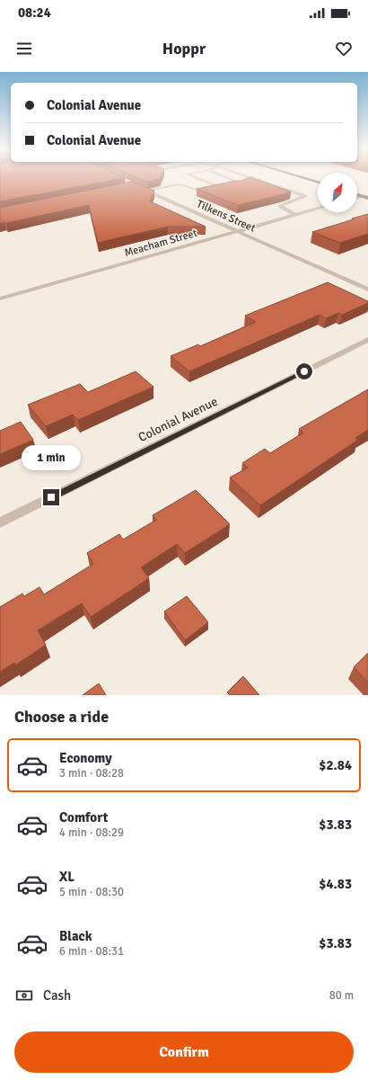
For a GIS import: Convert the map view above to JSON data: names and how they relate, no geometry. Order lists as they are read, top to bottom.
{
  "streets": {
    "street": ["Tilkens Street", "Meacham Street", "Colonial Avenue"]
  },
  "crossings": [
    ["Tilkens Street", "Meacham Street"]
  ],
  "north": "top right",
  "page": {
    "status": "08:24",
    "header": "Hoppr",
    "banner": ["Colonial Avenue", "Colonial Avenue"],
    "bubble": "1 min",
    "heading": "Choose a ride",
    "list": [
      {
        "name": "Economy",
        "note": "3 min · 08:28",
        "value": "$2.84"
      },
      {
        "name": "Comfort",
        "note": "4 min · 08:29",
        "value": "$3.83"
      },
      {
        "name": "XL",
        "note": "5 min · 08:30",
        "value": "$4.83"
      },
      {
        "name": "Black",
        "note": "6 min · 08:31",
        "value": "$3.83"
      }
    ],
    "pay": ["Cash", "80 m"],
    "buttons": "Confirm"
  }
}
